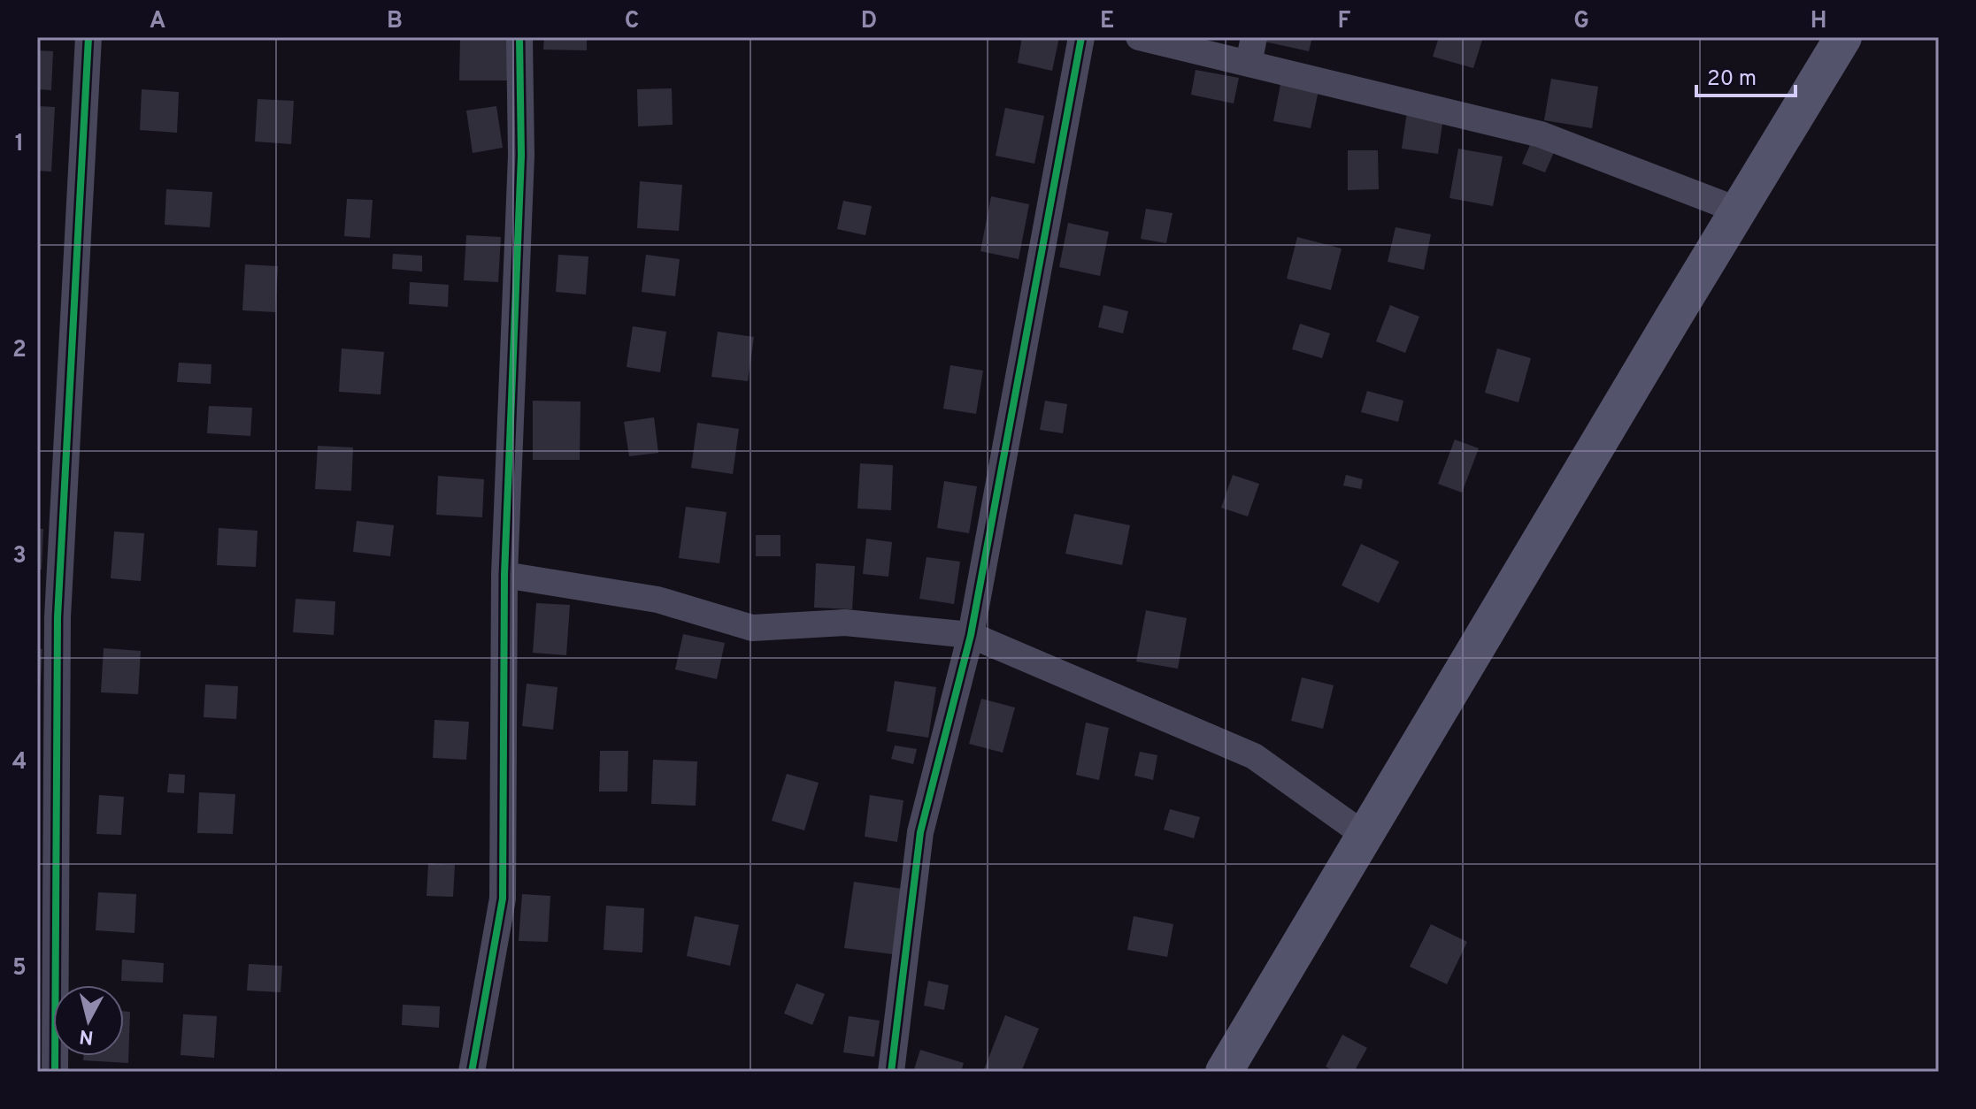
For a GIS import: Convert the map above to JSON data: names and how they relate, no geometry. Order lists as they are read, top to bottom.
{
  "scale_bar": "20 m",
  "north": "bottom",
  "grid": {
    "columns": [
      "A",
      "B",
      "C",
      "D",
      "E",
      "F",
      "G",
      "H"
    ],
    "rows": [
      "1",
      "2",
      "3",
      "4",
      "5"
    ]
  }
}
